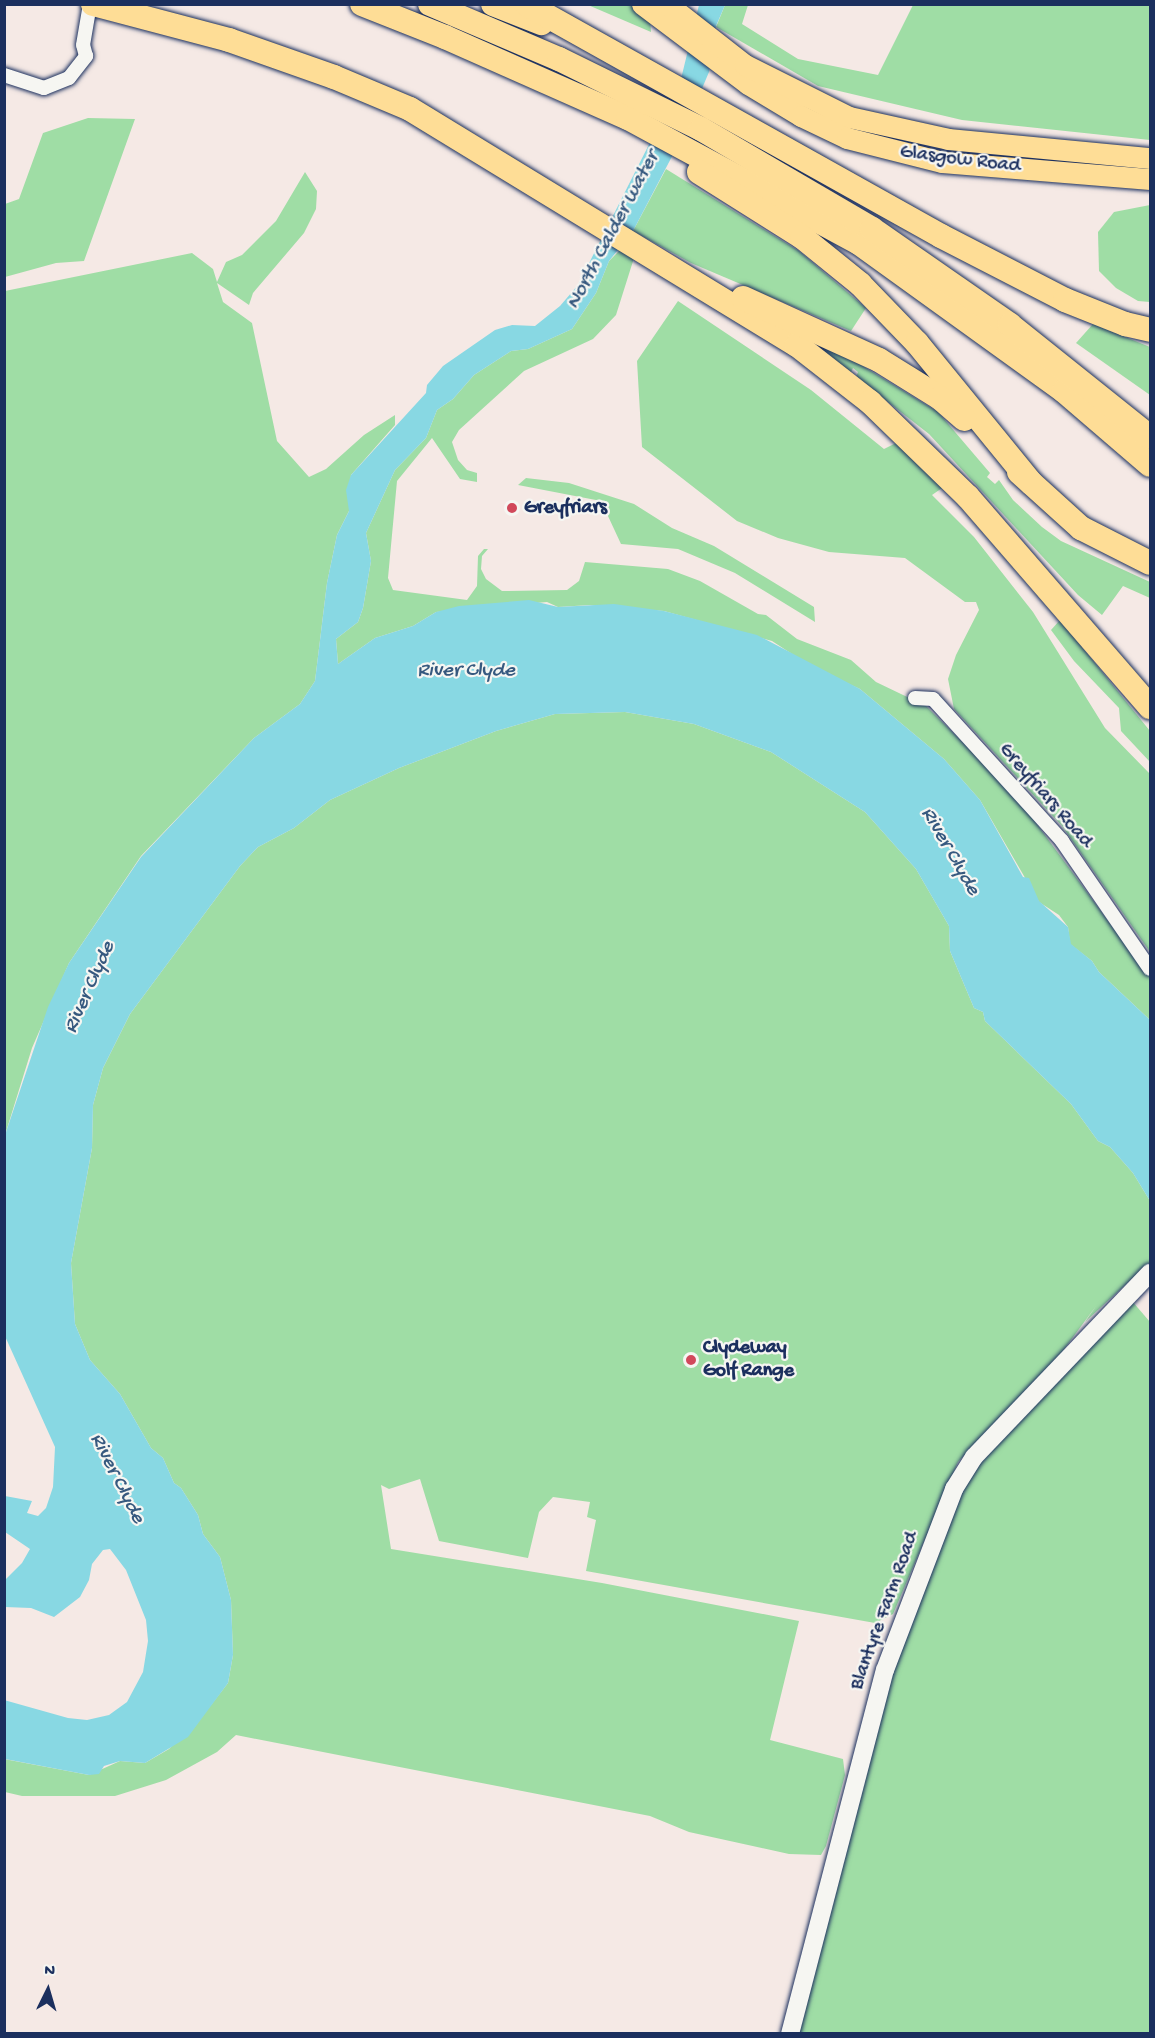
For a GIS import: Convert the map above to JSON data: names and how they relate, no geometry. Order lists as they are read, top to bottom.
{
  "streets": {
    "main road": ["Glasgow Road", "Blantyre Farm Road"],
    "street": ["Greyfriars Road"]
  },
  "water": ["North Calder water", "River Clyde"],
  "places": ["Greyfriars", "Clydeway Golf Range"],
  "north": "top"
}
